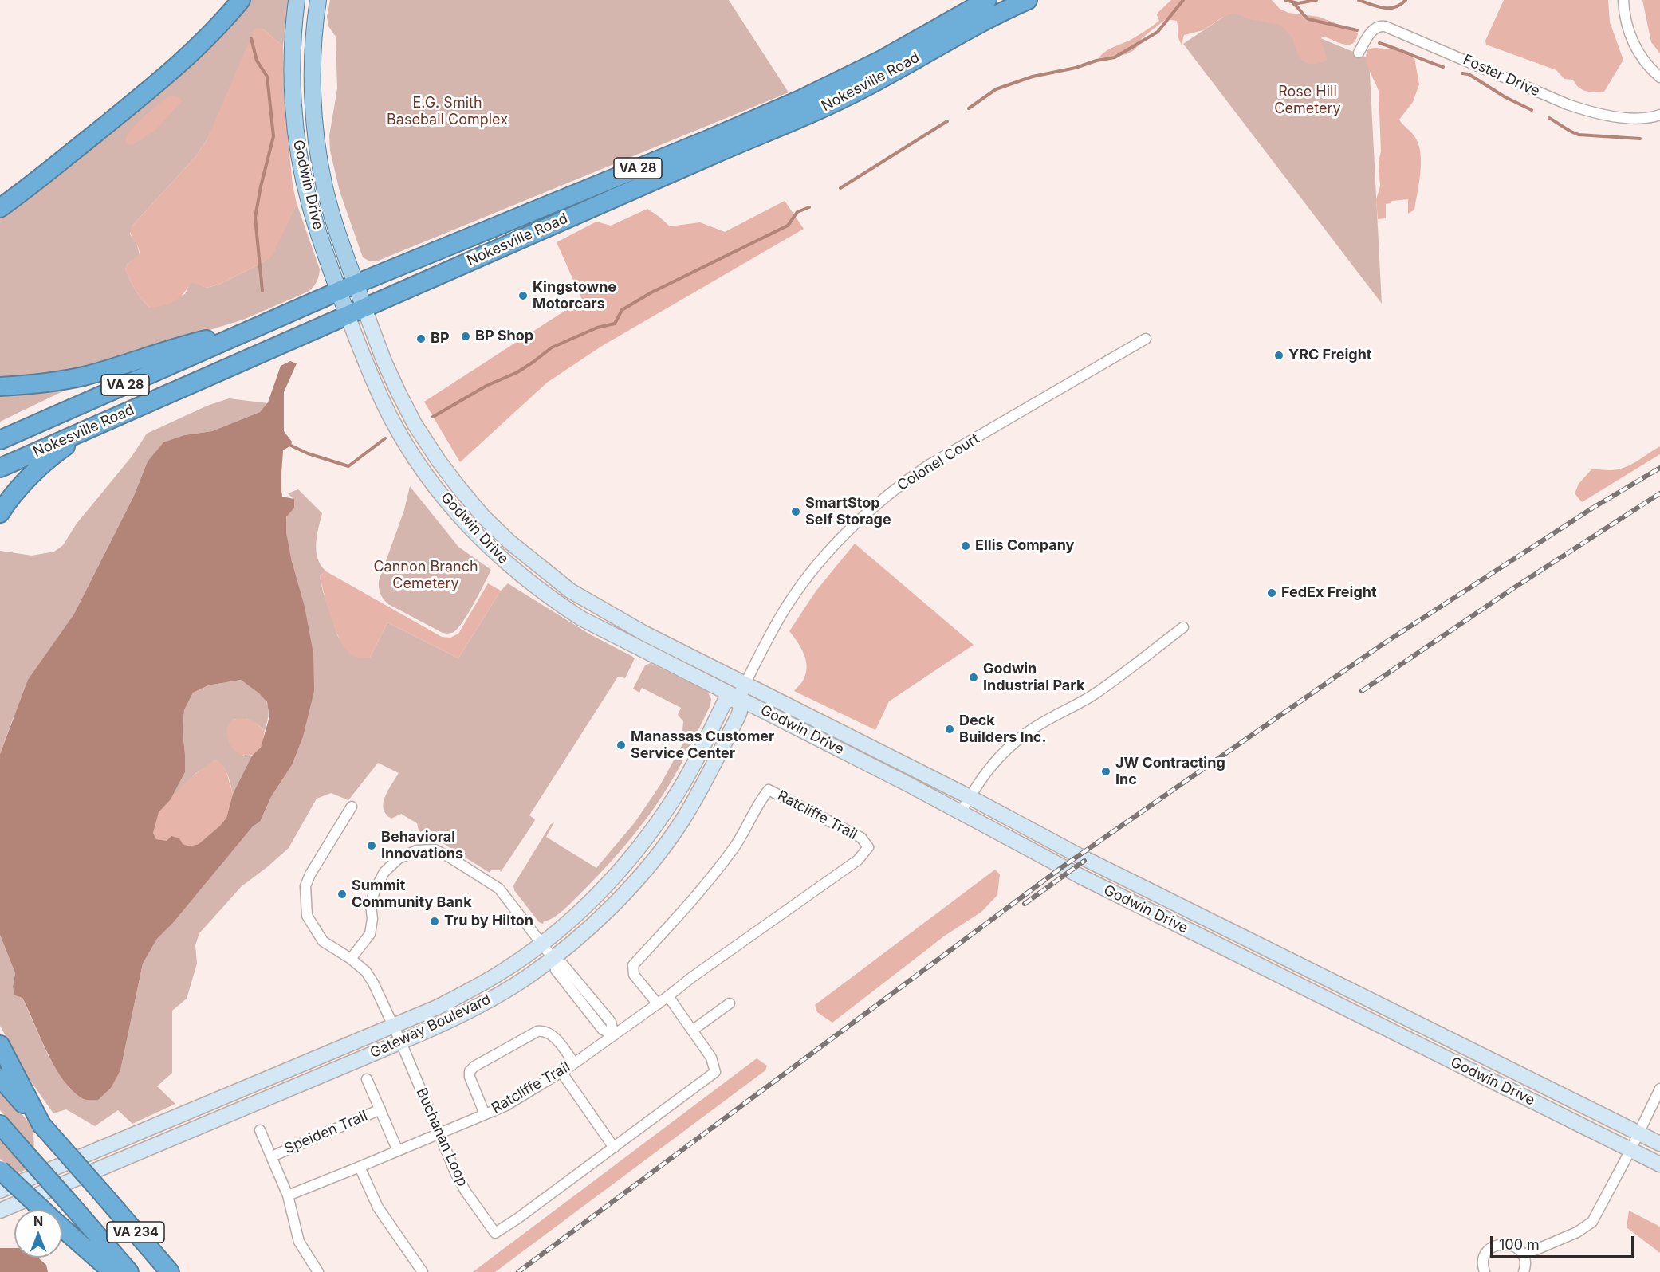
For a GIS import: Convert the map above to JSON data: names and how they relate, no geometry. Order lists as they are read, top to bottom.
{
  "streets": {
    "highway": ["Nokesville Road", "VA 28", "VA 234"],
    "main road": ["Godwin Drive"],
    "street": [
      "Foster Drive",
      "Colonel Court",
      "Ratcliffe Trail",
      "Gateway Boulevard",
      "Speiden Trail",
      "Buchanan Loop"
    ]
  },
  "crossings": [
    ["Nokesville Road", "Godwin Drive"],
    ["Godwin Drive", "Colonel Court"],
    ["Godwin Drive", "Gateway Boulevard"],
    ["Colonel Court", "Gateway Boulevard"],
    ["Ratcliffe Trail", "Speiden Trail"],
    ["Ratcliffe Trail", "Buchanan Loop"],
    ["Gateway Boulevard", "Buchanan Loop"]
  ],
  "parks": ["Rose Hill Cemetery", "E.G. Smith Baseball Complex", "Cannon Branch Cemetery"],
  "places": [
    "Kingstowne Motorcars",
    "BP Shop",
    "BP",
    "YRC Freight",
    "SmartStop Self Storage",
    "Ellis Company",
    "FedEx Freight",
    "Godwin Industrial Park",
    "Deck Builders Inc.",
    "Manassas Customer Service Center",
    "JW Contracting Inc",
    "Behavioral Innovations",
    "Summit Community Bank",
    "Tru by Hilton"
  ],
  "scale_bar": "100 m",
  "north": "top"
}
